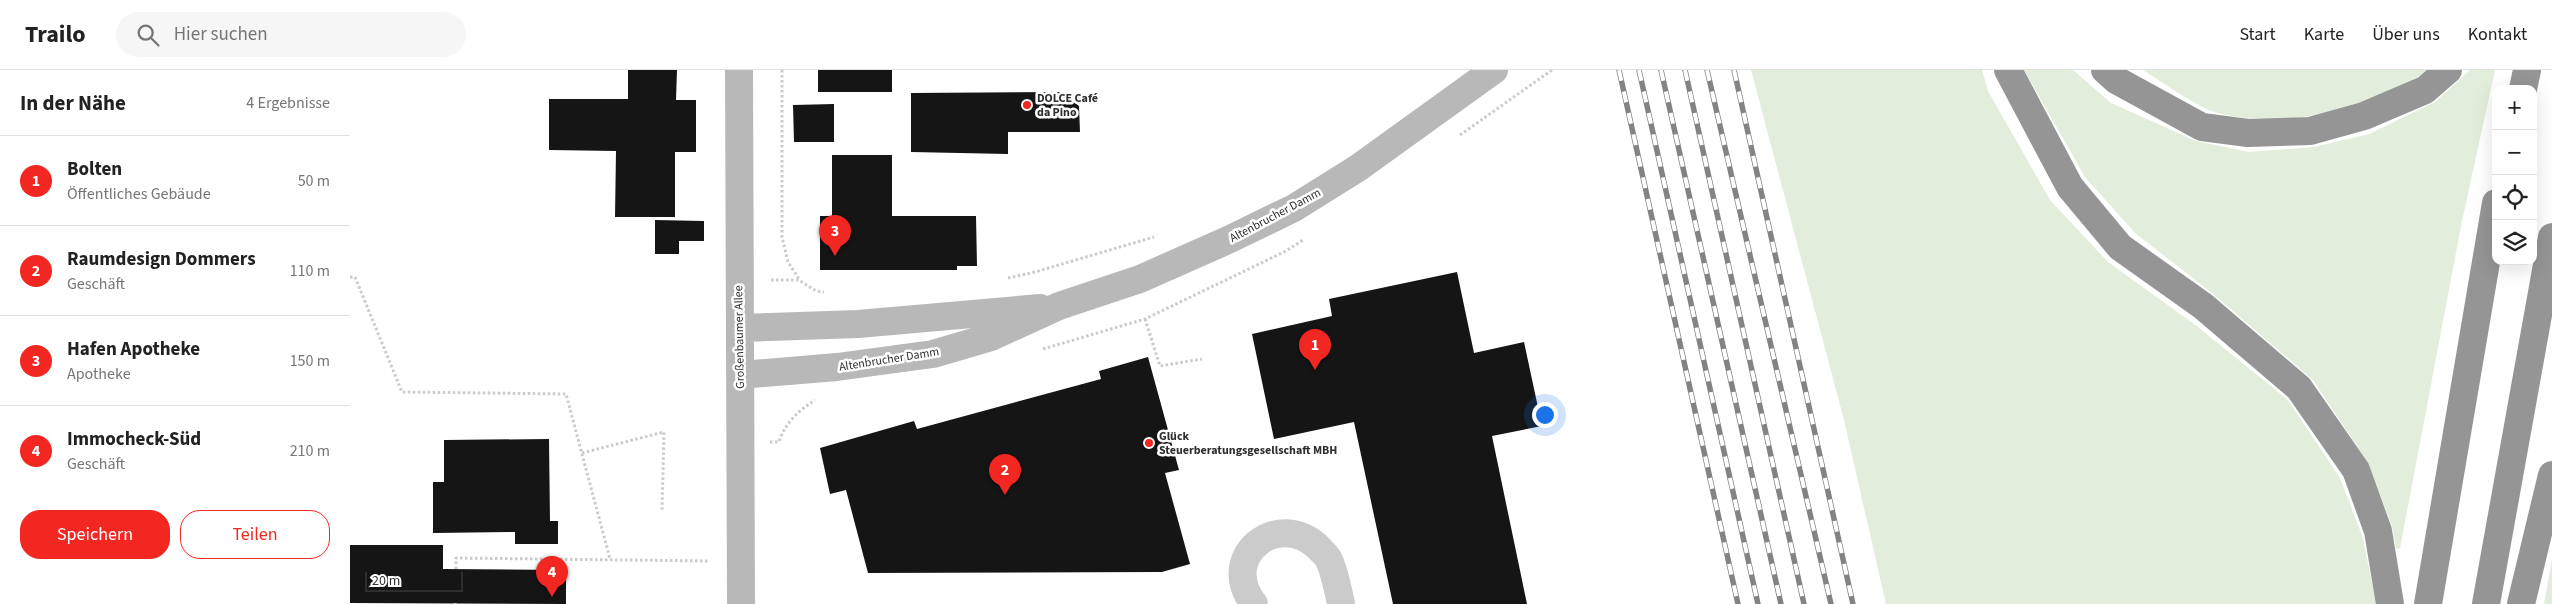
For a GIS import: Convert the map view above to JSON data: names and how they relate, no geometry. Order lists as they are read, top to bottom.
{
  "streets": {
    "main road": ["Altenbrucher Damm", "Großenbaumer Allee"]
  },
  "crossings": [
    ["Altenbrucher Damm", "Großenbaumer Allee"]
  ],
  "places": ["DOLCE Café da Pino", "Glück Steuerberatungsgesellschaft MBH"],
  "scale_bar": "20 m",
  "page": {
    "header": "Trailo",
    "search": "Hier suchen",
    "nav": [
      "Start",
      "Karte",
      "Über uns",
      "Kontakt"
    ],
    "heading": ["In der Nähe", "4 Ergebnisse"],
    "map_buttons": ["+", "−"],
    "list": [
      {
        "mark": "1",
        "name": "Bolten",
        "note": "Öffentliches Gebäude",
        "value": "50 m"
      },
      {
        "mark": "2",
        "name": "Raumdesign Dommers",
        "note": "Geschäft",
        "value": "110 m"
      },
      {
        "mark": "3",
        "name": "Hafen Apotheke",
        "note": "Apotheke",
        "value": "150 m"
      },
      {
        "mark": "4",
        "name": "Immocheck-Süd",
        "note": "Geschäft",
        "value": "210 m"
      }
    ],
    "pins": [
      "3",
      "1",
      "2",
      "4"
    ],
    "buttons": ["Speichern", "Teilen"],
    "scale": "20 m"
  }
}
